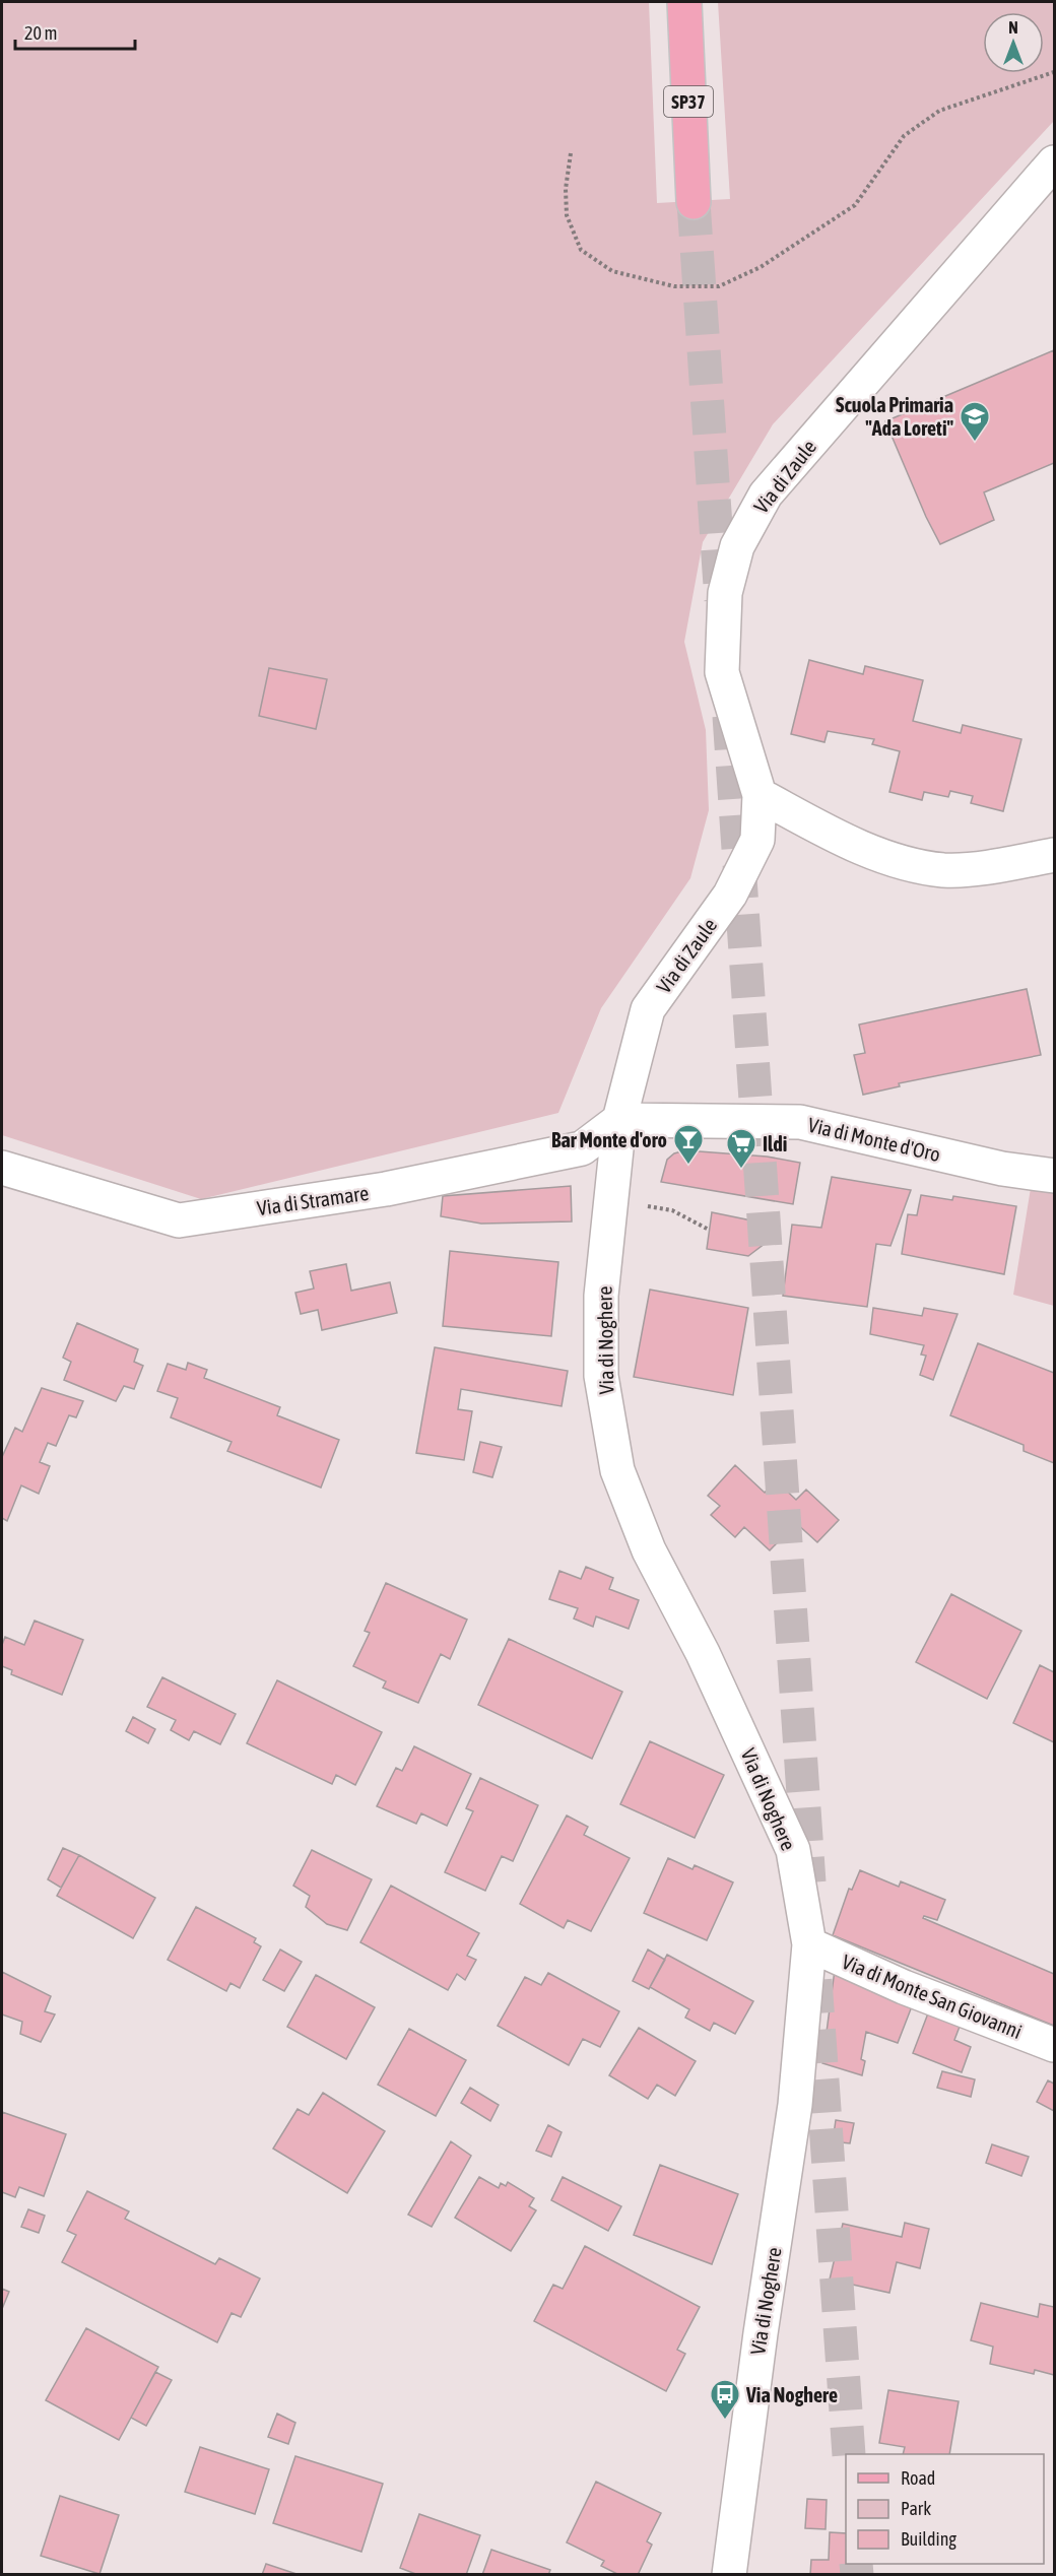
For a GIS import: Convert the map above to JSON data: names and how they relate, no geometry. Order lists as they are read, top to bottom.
{
  "streets": {
    "main road": ["SP37"],
    "street": [
      "Via di Zaule",
      "Via di Monte d'Oro",
      "Via di Stramare",
      "Via di Noghere",
      "Via di Monte San Giovanni"
    ]
  },
  "crossings": [
    ["Via di Zaule", "Via di Monte d'Oro"],
    ["Via di Zaule", "Via di Stramare"],
    ["Via di Zaule", "Via di Noghere"],
    ["Via di Monte d'Oro", "Via di Stramare"],
    ["Via di Monte d'Oro", "Via di Noghere"],
    ["Via di Stramare", "Via di Noghere"],
    ["Via di Noghere", "Via di Monte San Giovanni"]
  ],
  "places": {
    "school or university": ["Scuola Primaria \"Ada Loreti\""],
    "bar": ["Bar Monte d'oro"],
    "supermarket": ["Ildi"],
    "bus stop": ["Via Noghere"]
  },
  "legend": ["Road", "Park", "Building"],
  "scale_bar": "20 m",
  "north": "top"
}
